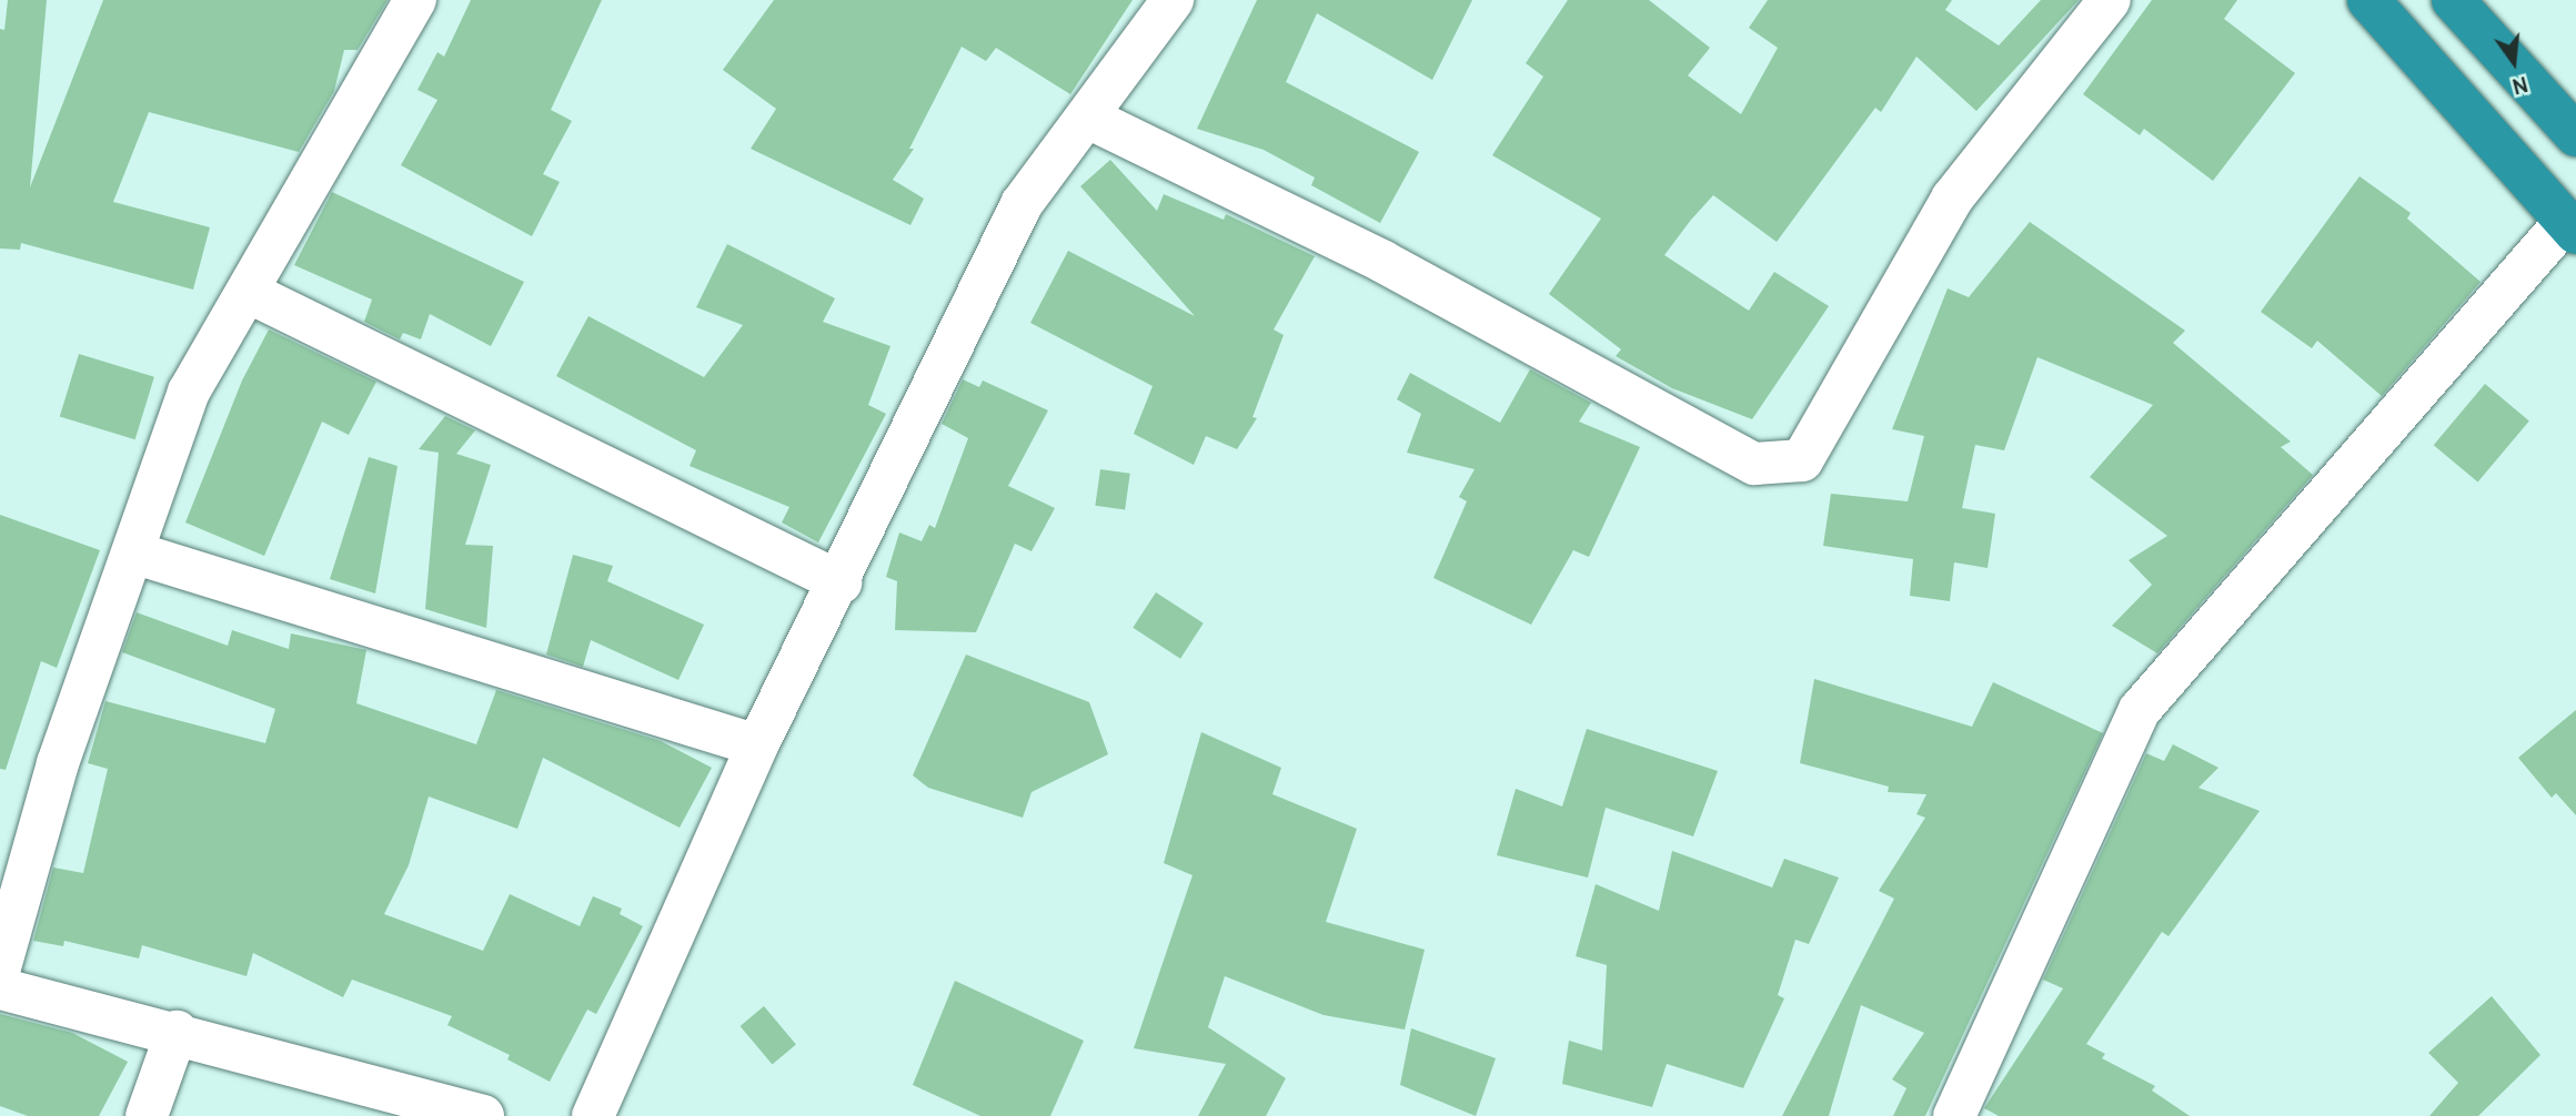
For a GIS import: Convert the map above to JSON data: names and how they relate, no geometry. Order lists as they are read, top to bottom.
{
  "north": "bottom"
}
